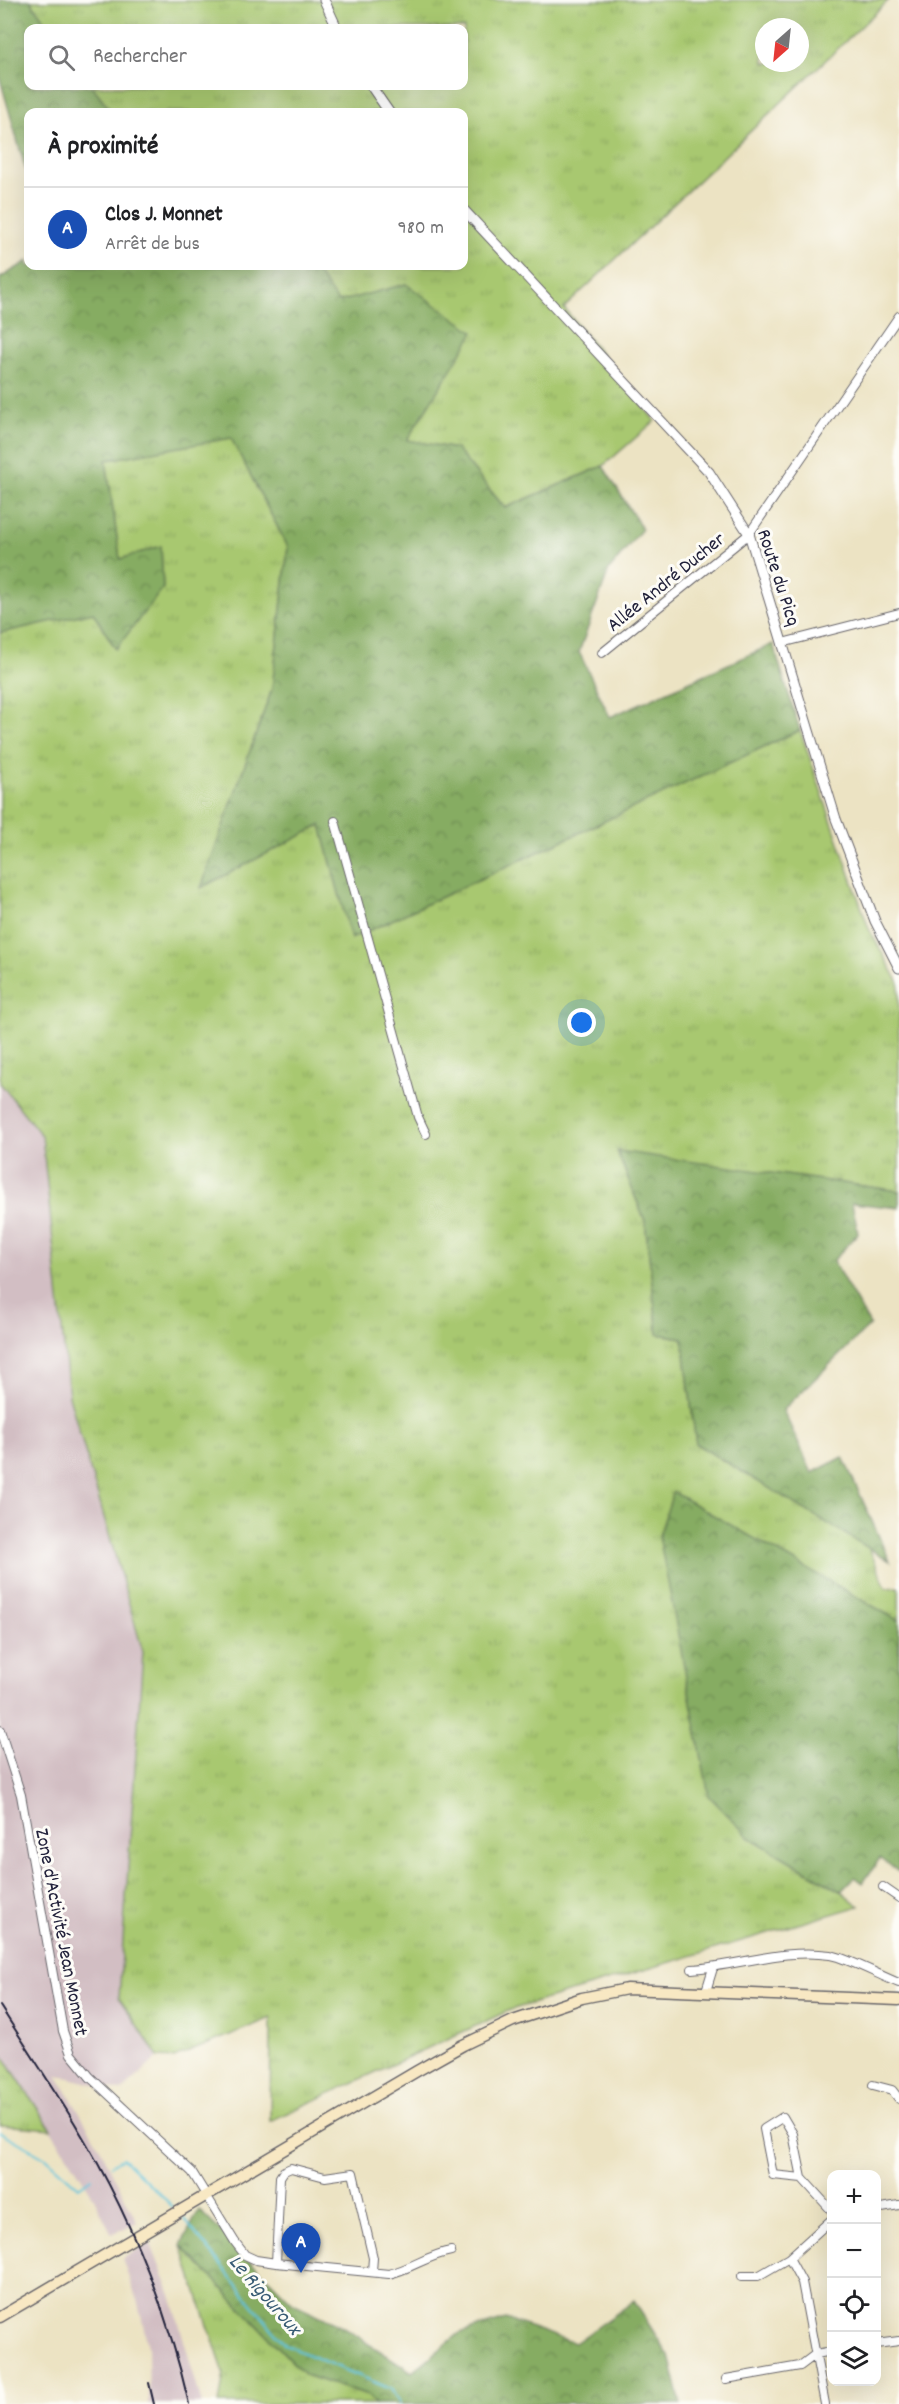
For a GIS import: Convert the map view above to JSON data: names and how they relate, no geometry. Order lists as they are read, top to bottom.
{
  "streets": {
    "street": ["Route du Picq", "Allée André Ducher", "Zone d'Activité Jean Monnet"]
  },
  "crossings": [
    ["Route du Picq", "Allée André Ducher"]
  ],
  "water": ["Le Rigouroux"],
  "north": "bottom left",
  "page": {
    "search": "Rechercher",
    "heading": "À proximité",
    "list": [
      {
        "mark": "A",
        "name": "Clos J. Monnet",
        "note": "Arrêt de bus",
        "value": "980 m"
      }
    ],
    "map_buttons": ["+", "−"],
    "pins": "A"
  }
}
